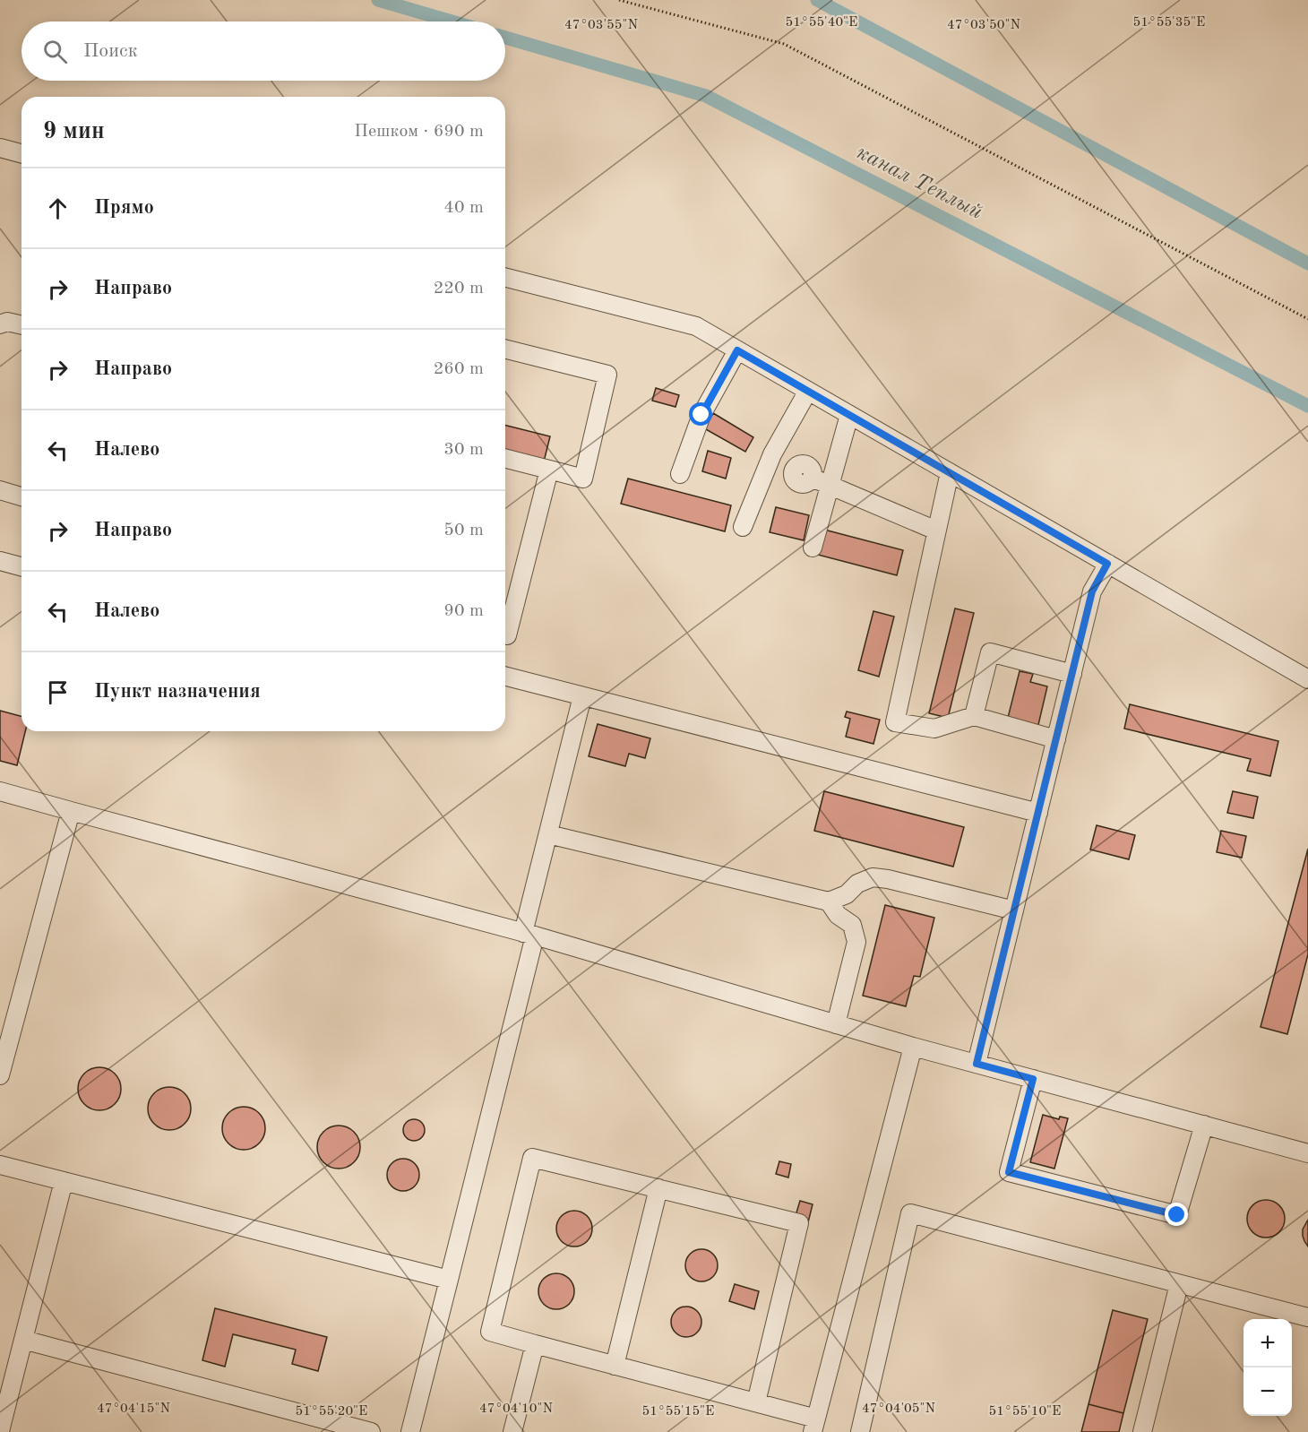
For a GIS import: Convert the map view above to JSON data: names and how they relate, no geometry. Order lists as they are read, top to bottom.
{
  "water": ["канал Теплый"],
  "page": {
    "search": "Поиск",
    "heading": ["9 мин", "Пешком · 690 m"],
    "list": [
      ["Прямо", "40 m"],
      ["Направо", "220 m"],
      ["Направо", "260 m"],
      ["Налево", "30 m"],
      ["Направо", "50 m"],
      ["Налево", "90 m"],
      "Пункт назначения"
    ],
    "map_buttons": ["+", "−"]
  },
  "coordinates": [
    "51°55'40\"E",
    "51°55'35\"E",
    "47°03'55\"N",
    "47°03'50\"N",
    "47°04'15\"N",
    "47°04'10\"N",
    "47°04'05\"N",
    "51°55'20\"E",
    "51°55'15\"E",
    "51°55'10\"E"
  ]
}
